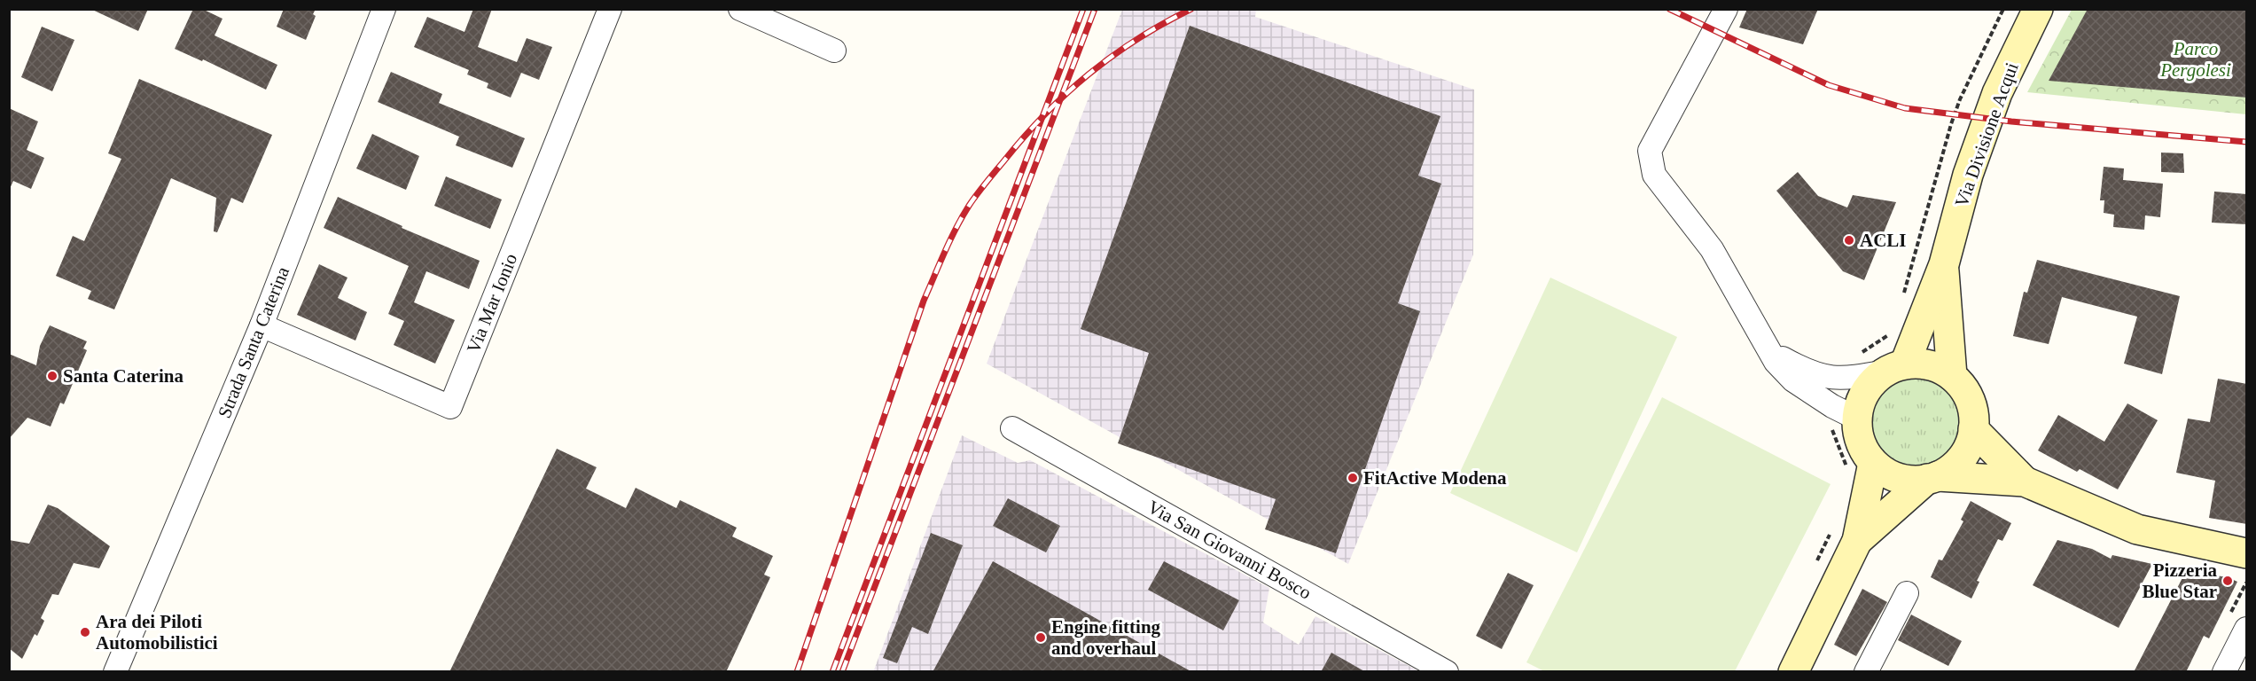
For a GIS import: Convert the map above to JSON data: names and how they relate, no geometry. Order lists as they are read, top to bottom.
{
  "streets": {
    "main road": ["Via Divisione Acqui"],
    "street": ["Via Mar Ionio", "Strada Santa Caterina", "Via San Giovanni Bosco"]
  },
  "crossings": [
    ["Via Mar Ionio", "Strada Santa Caterina"]
  ],
  "parks": ["Parco Pergolesi"],
  "places": [
    "ACLI",
    "Santa Caterina",
    "FitActive Modena",
    "Pizzeria Blue Star",
    "Ara dei Piloti Automobilistici",
    "Engine fitting and overhaul"
  ]
}
